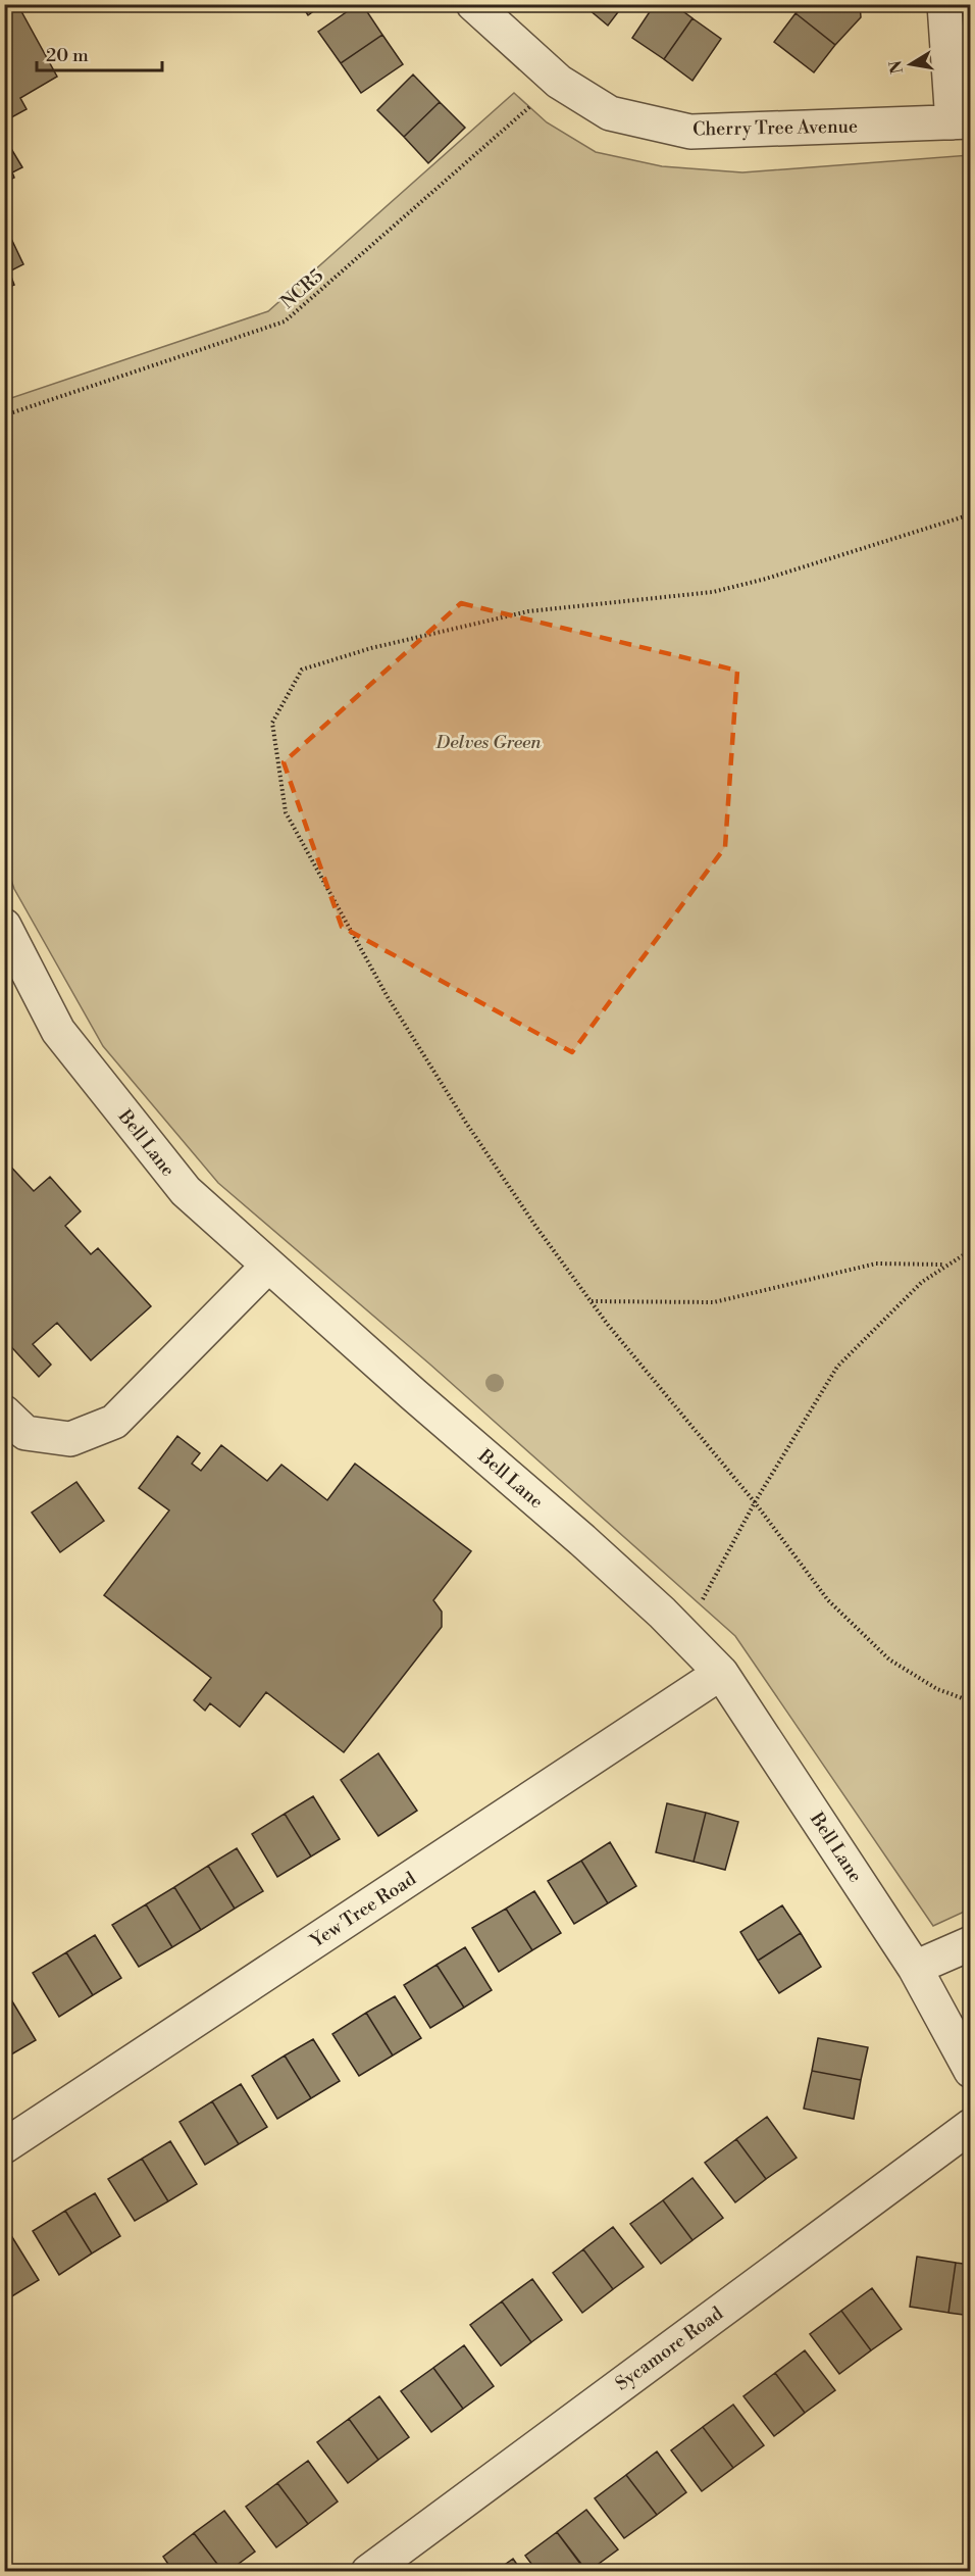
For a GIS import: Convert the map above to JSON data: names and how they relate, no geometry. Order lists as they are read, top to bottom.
{
  "streets": {
    "street": [
      "Cherry Tree Avenue",
      "Bell Lane",
      "Yew Tree Road",
      "Sycamore Road"
    ],
    "path": ["NCR5"]
  },
  "crossings": [
    ["Cherry Tree Avenue", "NCR5"],
    ["Bell Lane", "Yew Tree Road"]
  ],
  "parks": ["Delves Green"],
  "scale_bar": "20 m",
  "north": "left"
}
